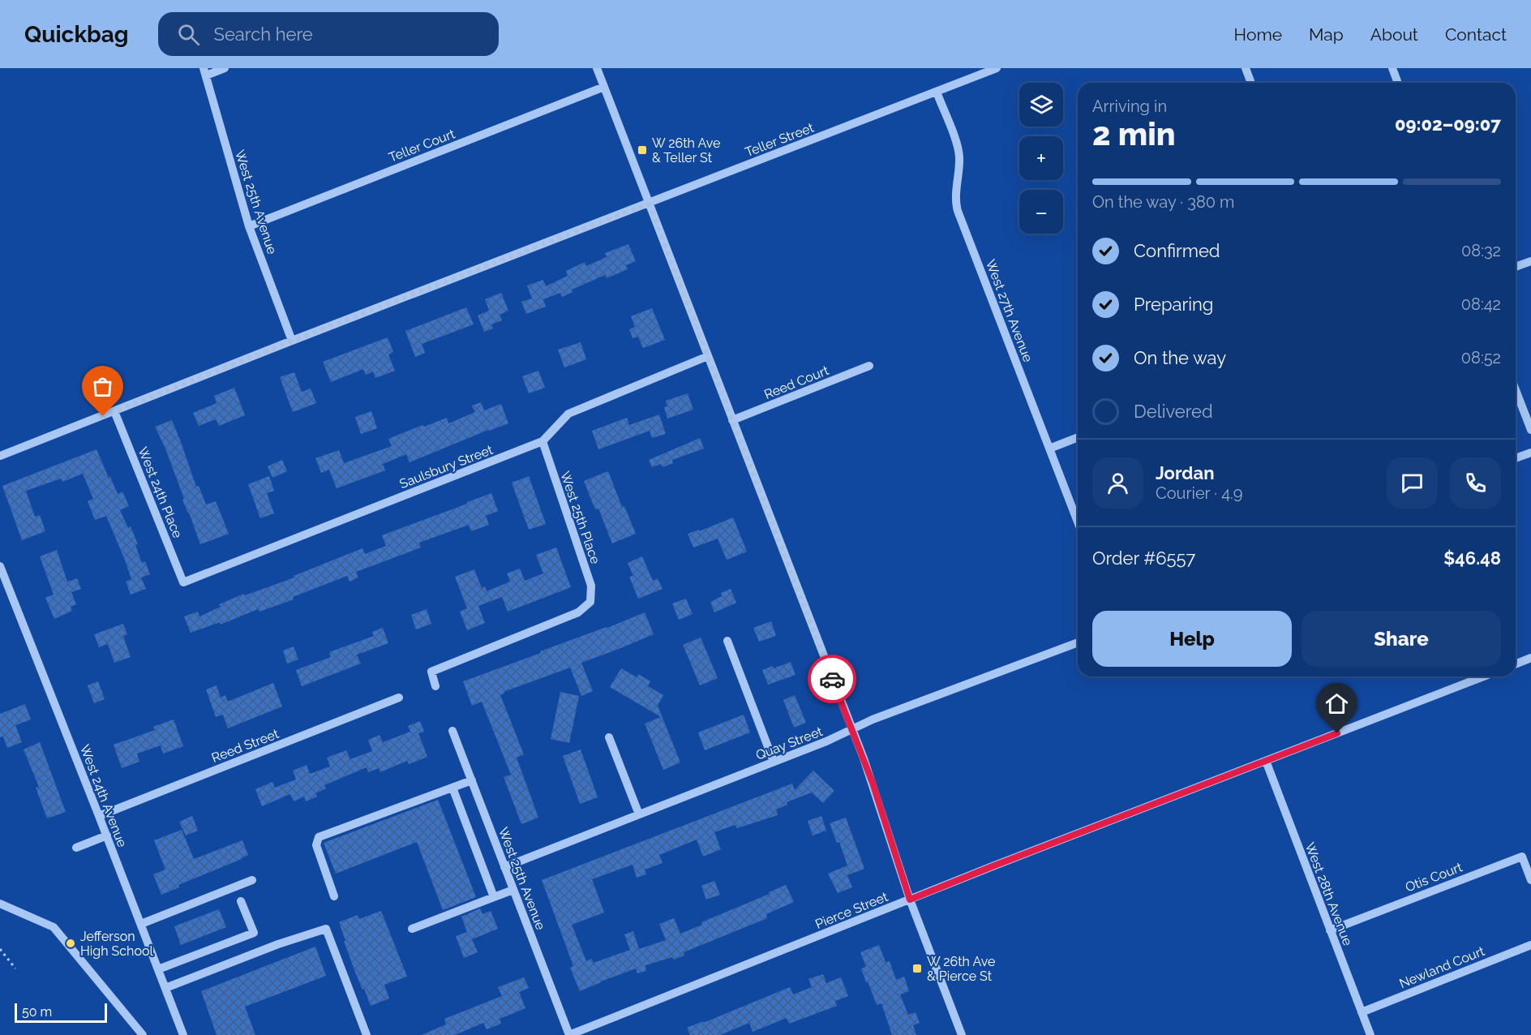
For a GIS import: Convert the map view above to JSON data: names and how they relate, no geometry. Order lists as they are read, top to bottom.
{
  "streets": {
    "street": [
      "Teller Street",
      "Teller Court",
      "West 25th Avenue",
      "West 27th Avenue",
      "Reed Court",
      "Saulsbury Street",
      "West 24th Place",
      "West 25th Place",
      "Quay Street",
      "Reed Street",
      "West 24th Avenue",
      "Otis Court",
      "West 28th Avenue",
      "Pierce Street",
      "Newland Court"
    ]
  },
  "crossings": [
    ["Teller Street", "West 25th Avenue"],
    ["Teller Street", "West 27th Avenue"],
    ["Teller Street", "West 24th Place"],
    ["Teller Court", "West 25th Avenue"],
    ["West 25th Avenue", "Quay Street"],
    ["West 25th Avenue", "Pierce Street"],
    ["Saulsbury Street", "West 24th Place"],
    ["Saulsbury Street", "West 25th Place"],
    ["Reed Street", "West 24th Avenue"],
    ["Otis Court", "West 28th Avenue"],
    ["West 28th Avenue", "Pierce Street"],
    ["West 28th Avenue", "Newland Court"]
  ],
  "places": {
    "transit": ["W 26th Ave & Teller St", "W 26th Ave & Pierce St"],
    "other": ["Jefferson High School"]
  },
  "scale_bar": "50 m",
  "page": {
    "header": "Quickbag",
    "search": "Search here",
    "nav": [
      "Home",
      "Map",
      "About",
      "Contact"
    ],
    "map_buttons": ["+", "−"],
    "heading": ["2 min", "Arriving in", "09:02–09:07"],
    "panel": [
      "Jordan",
      "Courier · 4.9",
      "Order #6557",
      "$46.48"
    ],
    "bar": "On the way · 380 m",
    "list": [
      ["Confirmed", "08:32"],
      ["Preparing", "08:42"],
      ["On the way", "08:52"],
      "Delivered"
    ],
    "buttons": ["Help", "Share"],
    "scale": "50 m"
  }
}
